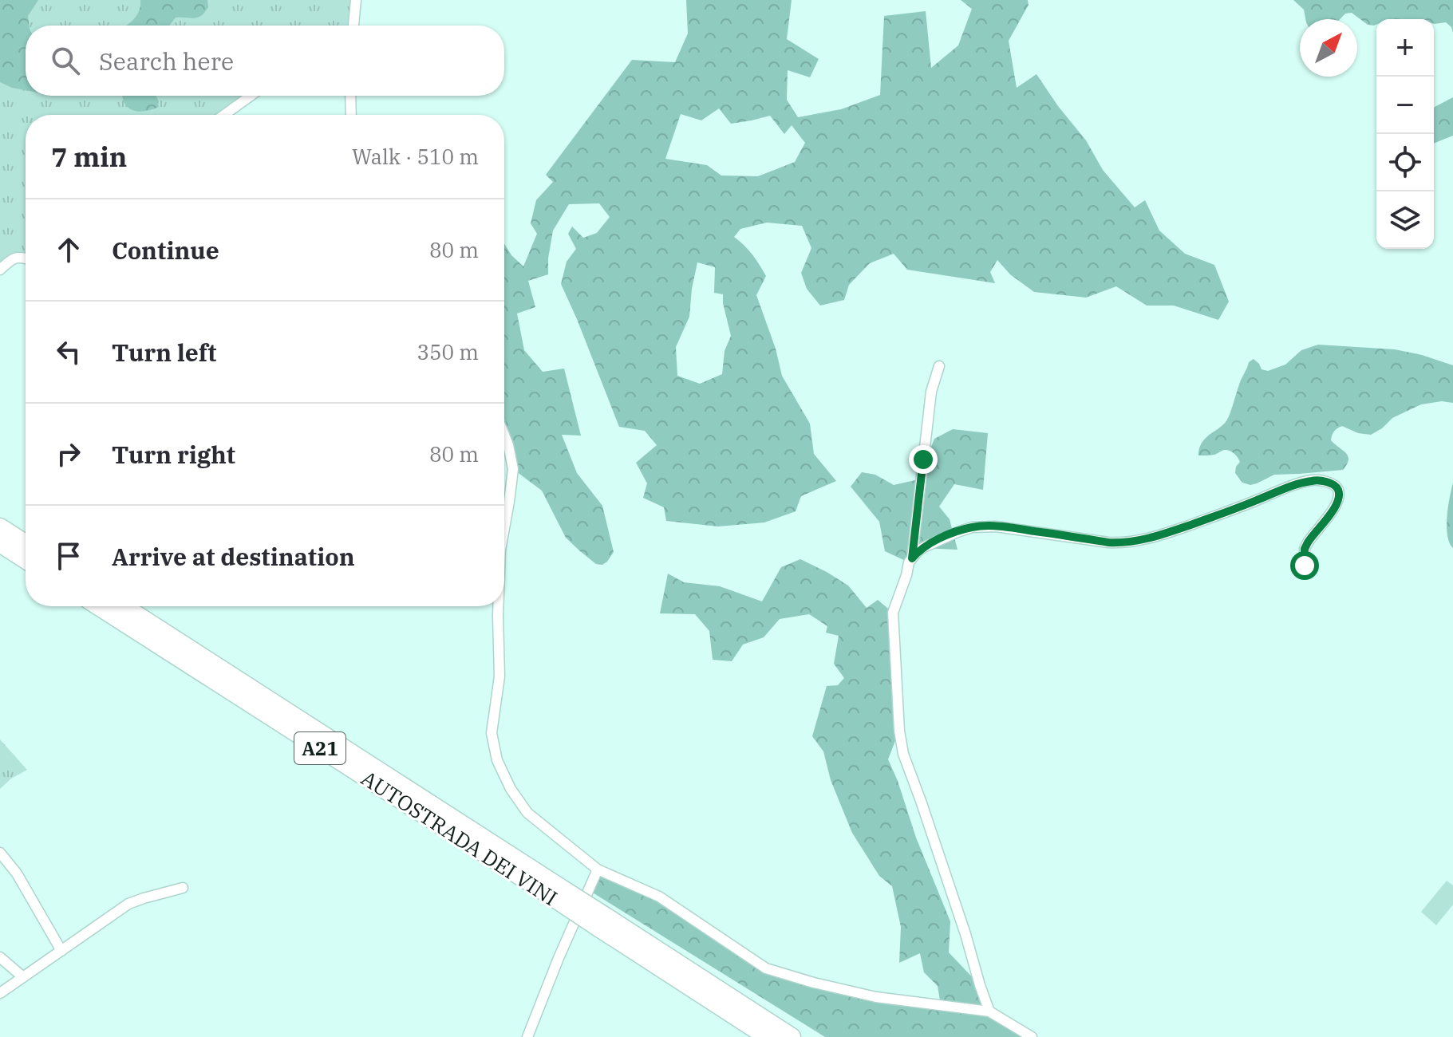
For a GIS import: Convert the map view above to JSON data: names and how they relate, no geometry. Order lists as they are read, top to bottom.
{
  "streets": {
    "highway": ["A21", "AUTOSTRADA DEI VINI"]
  },
  "north": "top right",
  "page": {
    "map_buttons": ["+", "−"],
    "search": "Search here",
    "heading": ["7 min", "Walk · 510 m"],
    "list": [
      ["Continue", "80 m"],
      ["Turn left", "350 m"],
      ["Turn right", "80 m"],
      "Arrive at destination"
    ]
  }
}
